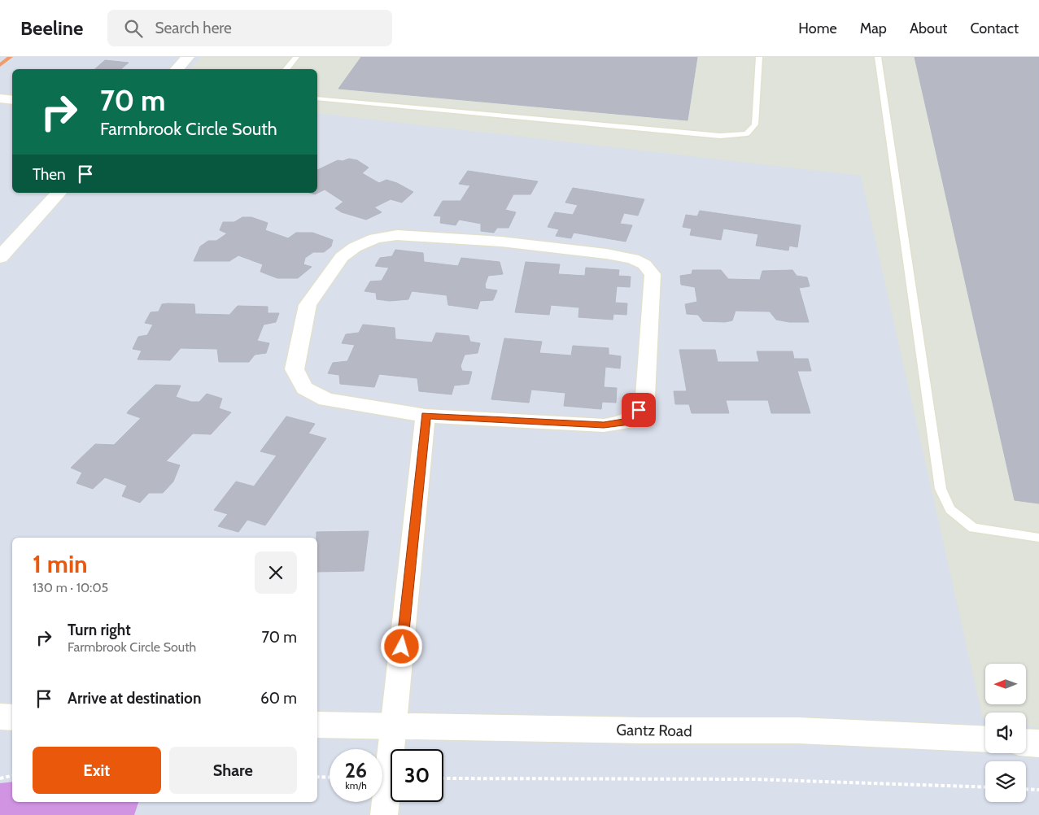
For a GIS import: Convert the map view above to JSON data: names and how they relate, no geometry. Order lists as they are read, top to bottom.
{
  "streets": {
    "main road": ["Gantz Road"]
  },
  "north": "left",
  "page": {
    "header": "Beeline",
    "search": "Search here",
    "nav": [
      "Home",
      "Map",
      "About",
      "Contact"
    ],
    "turn": ["70 m", "Farmbrook Circle South"],
    "then": "Then",
    "heading": ["1 min", "130 m · 10:05"],
    "list": [
      {
        "name": "Turn right",
        "note": "Farmbrook Circle South",
        "value": "70 m"
      },
      {
        "name": "Arrive at destination",
        "value": "60 m"
      }
    ],
    "buttons": ["Exit", "Share"],
    "speed": "26 km/h",
    "limit": "30"
  }
}
